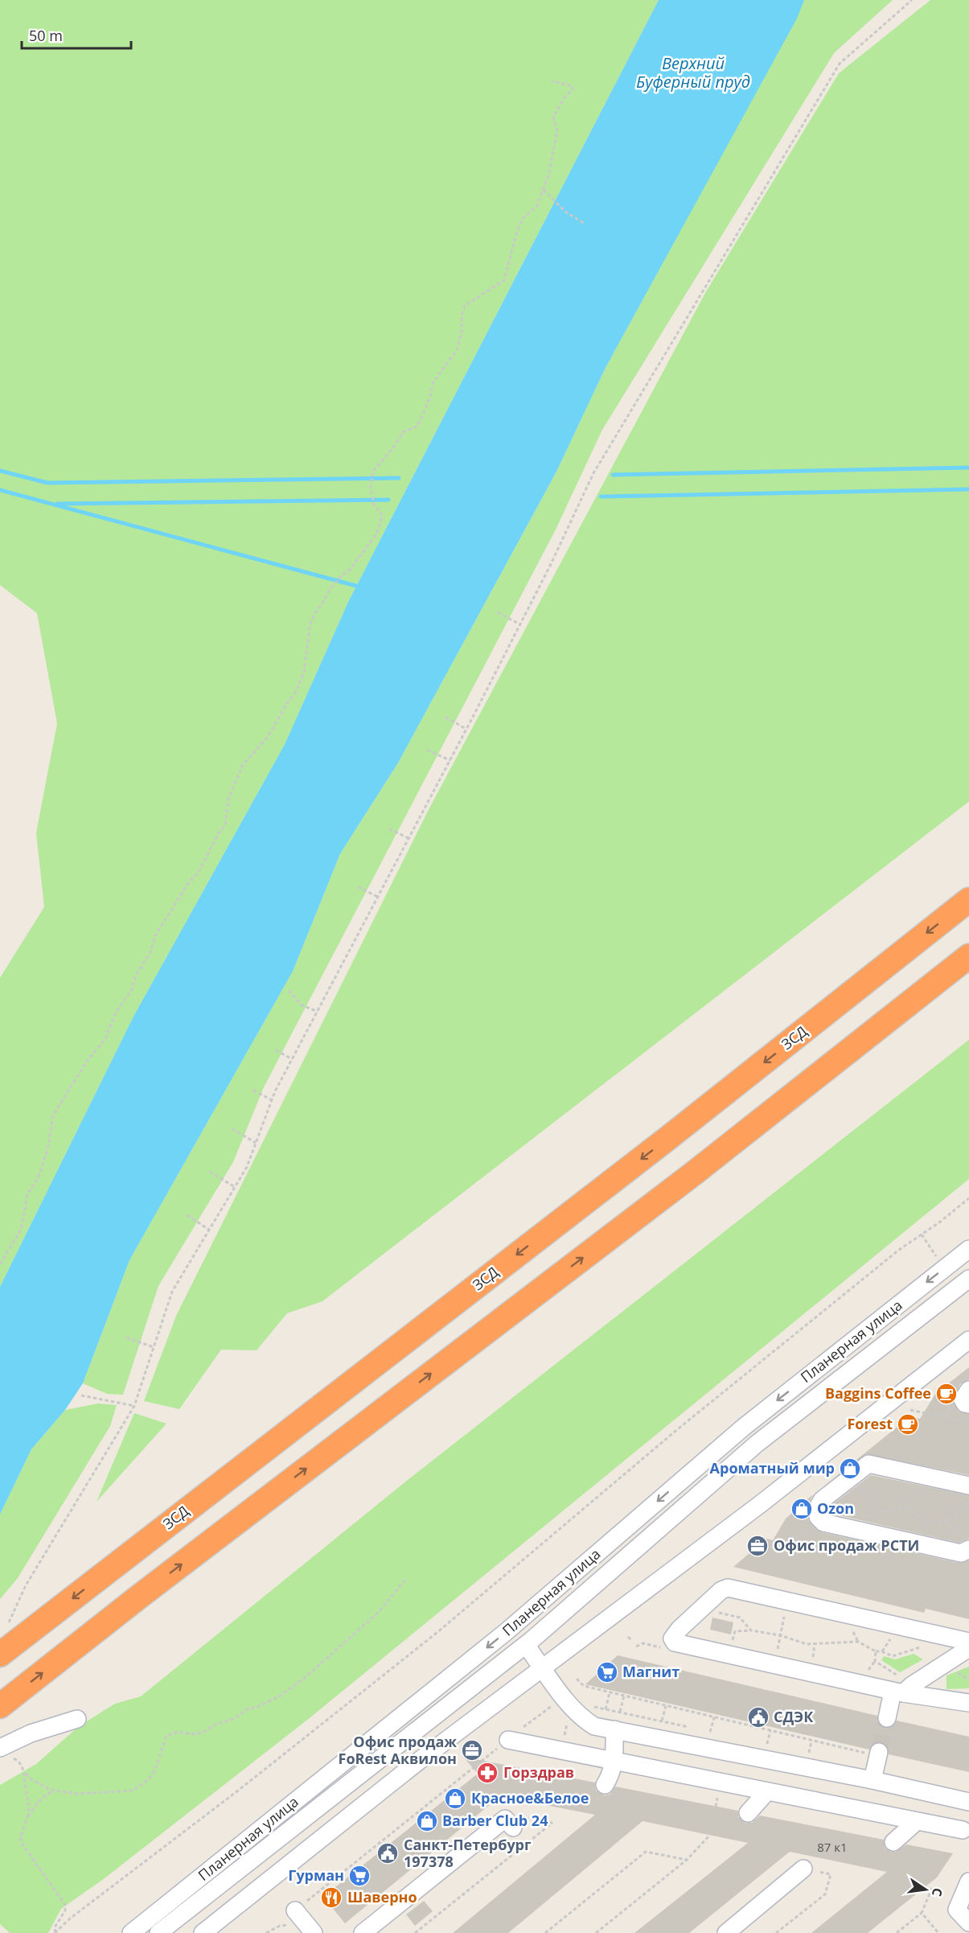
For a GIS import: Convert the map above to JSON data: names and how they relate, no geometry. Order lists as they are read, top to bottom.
{
  "streets": {
    "highway": ["ЗСД"],
    "street": ["Планерная улица"]
  },
  "water": ["Верхний Буферный пруд"],
  "places": {
    "cafe": ["Baggins Coffee", "Forest"],
    "shop": [
      "Ароматный мир",
      "Ozon",
      "Красное&Белое",
      "Barber Club 24"
    ],
    "office": ["Офис продаж РСТИ", "Офис продаж FoRest Аквилон"],
    "supermarket": ["Магнит", "Гурман"],
    "public building": ["СДЭК", "Санкт-Петербург 197378"],
    "pharmacy": ["Горздрав"],
    "restaurant": ["Шаверно"]
  },
  "house_numbers": ["87 к1"],
  "scale_bar": "50 m",
  "north": "right"
}
